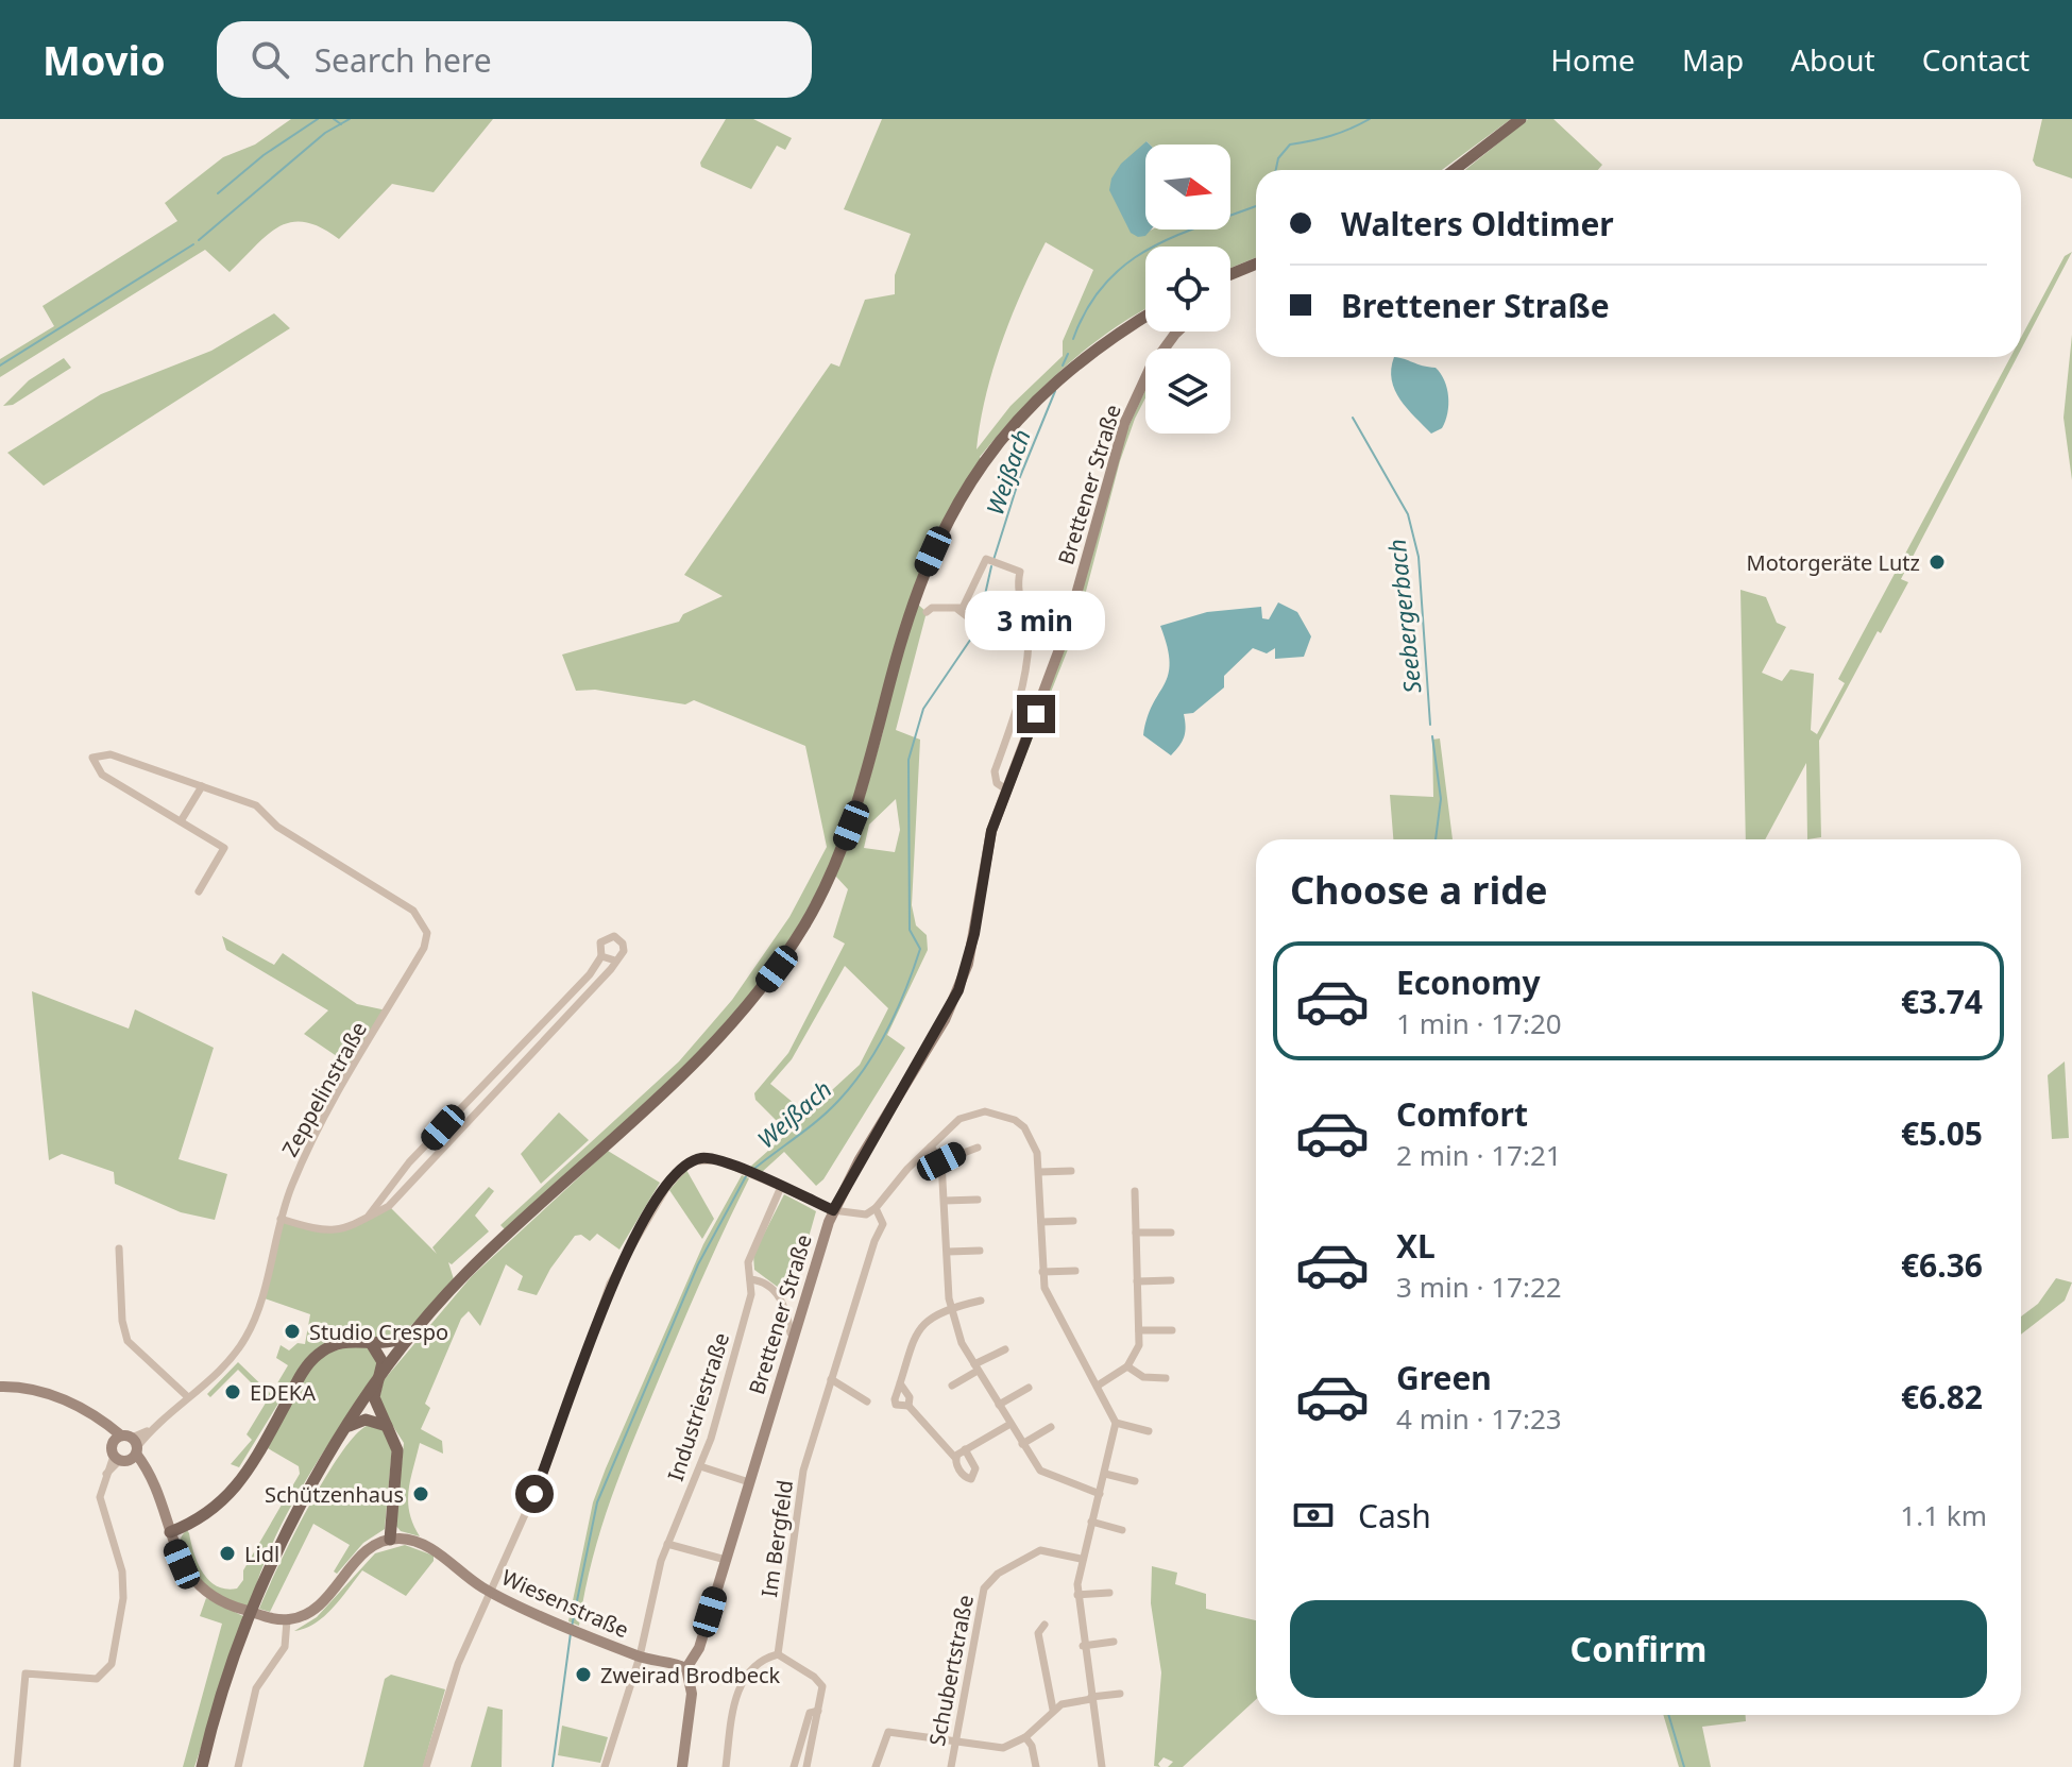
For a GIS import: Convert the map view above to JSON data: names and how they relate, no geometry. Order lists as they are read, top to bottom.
{
  "streets": {
    "street": [
      "Brettener Straße",
      "Zeppelinstraße",
      "Industriestraße",
      "Im Bergfeld",
      "Wiesenstraße",
      "Schubertstraße"
    ]
  },
  "crossings": [
    ["Brettener Straße", "Wiesenstraße"],
    ["Industriestraße", "Wiesenstraße"]
  ],
  "water": ["Weißach", "Seebergerbach"],
  "places": [
    "Motorgeräte Lutz",
    "Studio Crespo",
    "EDEKA",
    "Schützenhaus",
    "Lidl",
    "Zweirad Brodbeck"
  ],
  "north": "right",
  "page": {
    "header": "Movio",
    "search": "Search here",
    "nav": [
      "Home",
      "Map",
      "About",
      "Contact"
    ],
    "banner": ["Walters Oldtimer", "Brettener Straße"],
    "bubble": "3 min",
    "heading": "Choose a ride",
    "list": [
      {
        "name": "Economy",
        "note": "1 min · 17:20",
        "value": "€3.74"
      },
      {
        "name": "Comfort",
        "note": "2 min · 17:21",
        "value": "€5.05"
      },
      {
        "name": "XL",
        "note": "3 min · 17:22",
        "value": "€6.36"
      },
      {
        "name": "Green",
        "note": "4 min · 17:23",
        "value": "€6.82"
      }
    ],
    "pay": ["Cash", "1.1 km"],
    "buttons": "Confirm"
  }
}
